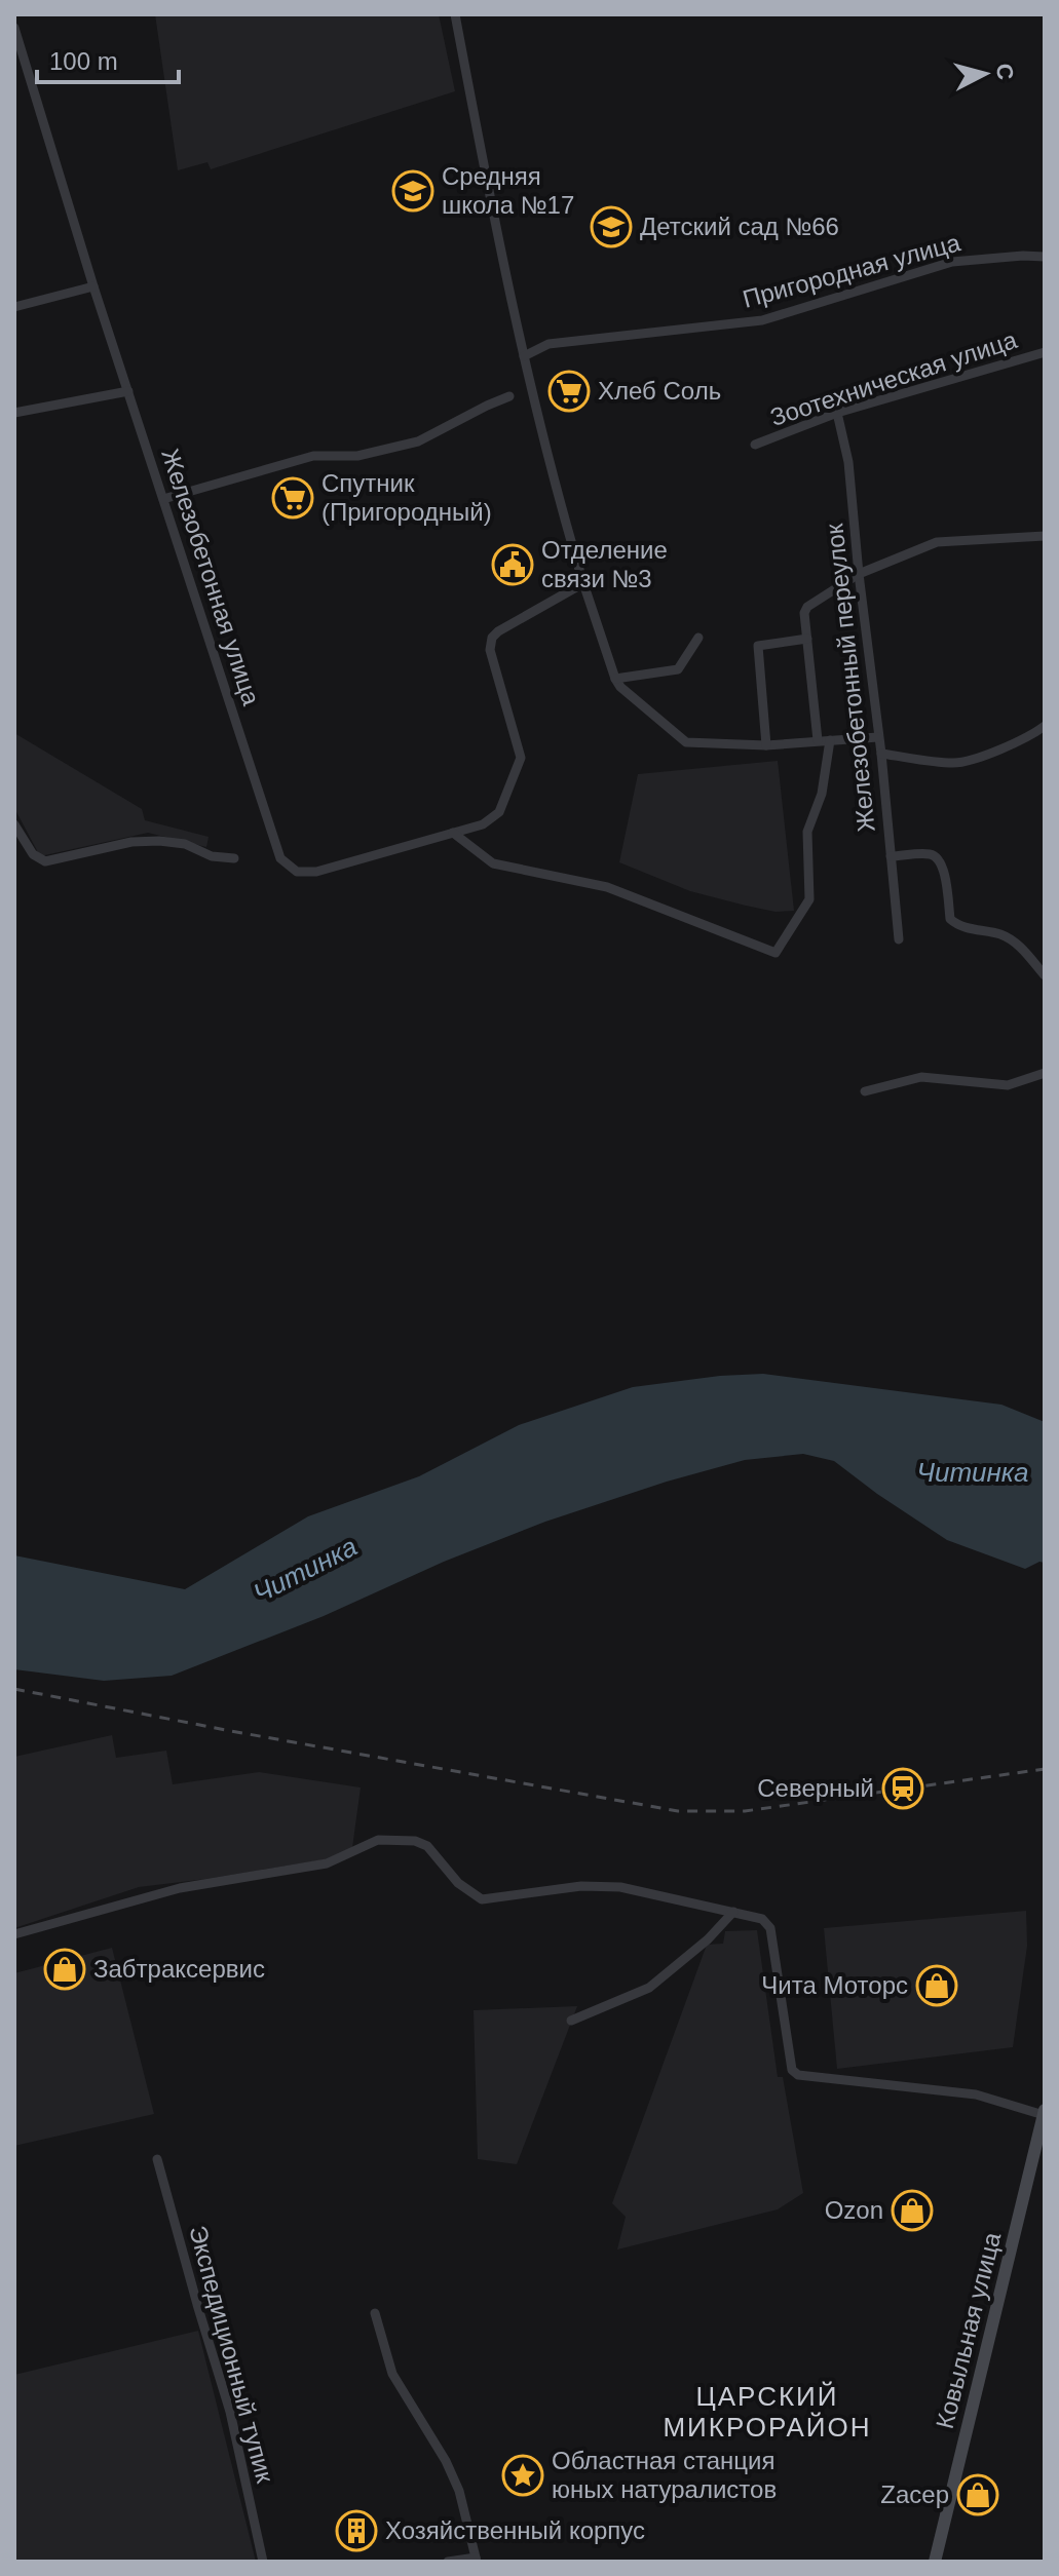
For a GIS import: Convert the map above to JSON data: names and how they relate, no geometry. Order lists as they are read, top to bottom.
{
  "streets": {
    "main road": ["Ковыльная улица"],
    "street": [
      "Пригородная улица",
      "Зоотехническая улица",
      "Железобетонная улица",
      "Железобетонный переулок",
      "Экспедиционный тупик"
    ]
  },
  "crossings": [
    ["Зоотехническая улица", "Железобетонный переулок"]
  ],
  "districts": ["ЦАРСКИЙ МИКРОРАЙОН"],
  "water": ["Читинка"],
  "places": {
    "school or university": ["Средняя школа №17", "Детский сад №66"],
    "supermarket": ["Хлеб Соль", "Спутник (Пригородный)"],
    "public building": ["Отделение связи №3"],
    "station": ["Северный"],
    "shop": [
      "Забтраксервис",
      "Чита Моторс",
      "Ozon",
      "Zacep"
    ],
    "place": ["Областная станция юных натуралистов"],
    "building": ["Хозяйственный корпус"]
  },
  "scale_bar": "100 m",
  "north": "right"
}
